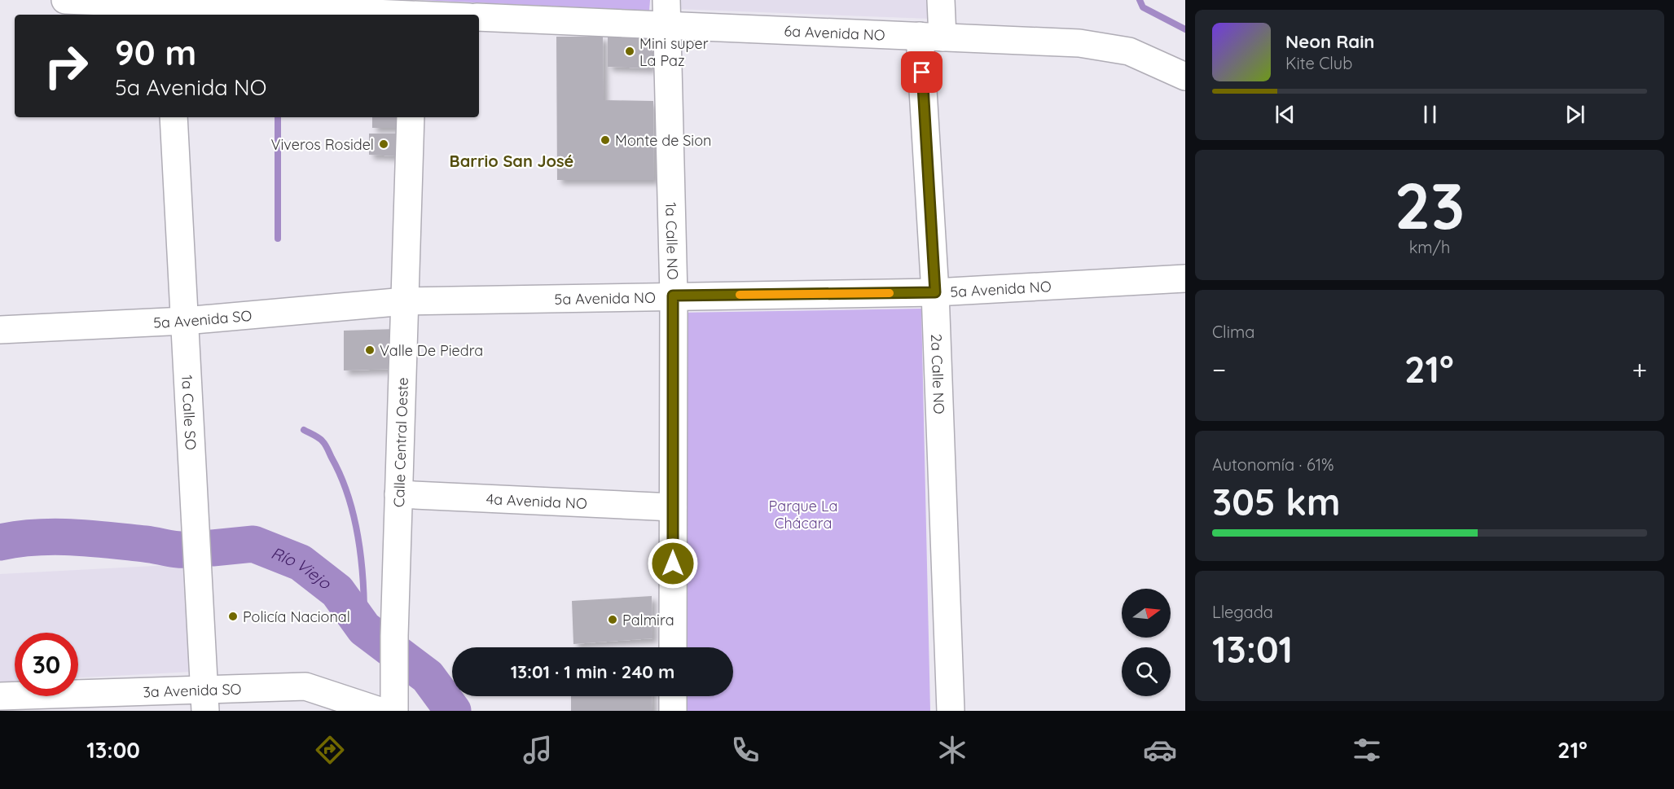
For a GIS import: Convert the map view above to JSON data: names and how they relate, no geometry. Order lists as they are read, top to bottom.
{
  "streets": {
    "street": [
      "6a Avenida NO",
      "1a Calle NO",
      "5a Avenida NO",
      "5a Avenida SO",
      "2a Calle NO",
      "1a Calle SO",
      "Calle Central Oeste",
      "4a Avenida NO",
      "3a Avenida SO"
    ]
  },
  "crossings": [
    ["6a Avenida NO", "1a Calle NO"],
    ["6a Avenida NO", "2a Calle NO"],
    ["1a Calle NO", "5a Avenida NO"],
    ["1a Calle NO", "4a Avenida NO"],
    ["5a Avenida NO", "5a Avenida SO"],
    ["5a Avenida NO", "2a Calle NO"],
    ["5a Avenida NO", "Calle Central Oeste"],
    ["5a Avenida SO", "1a Calle SO"],
    ["5a Avenida SO", "Calle Central Oeste"],
    ["1a Calle SO", "3a Avenida SO"],
    ["Calle Central Oeste", "4a Avenida NO"]
  ],
  "districts": ["Barrio San José"],
  "water": ["Río Viejo"],
  "parks": ["Parque La Chácara"],
  "places": [
    "Mini super La Paz",
    "Monte de Sion",
    "Viveros Rosidel",
    "Valle De Piedra",
    "Policía Nacional",
    "Palmira"
  ],
  "north": "right",
  "page": {
    "turn": ["90 m", "5a Avenida NO"],
    "song": ["Neon Rain", "Kite Club"],
    "tile": [
      ["23", "km/h"],
      "Clima",
      ["Autonomía · 61%", "305 km"],
      ["Llegada", "13:01"]
    ],
    "heat": ["−", "21°", "+"],
    "limit": "30",
    "trip": "13:01 · 1 min · 240 m",
    "tabs": ["13:00", "21°"]
  }
}
